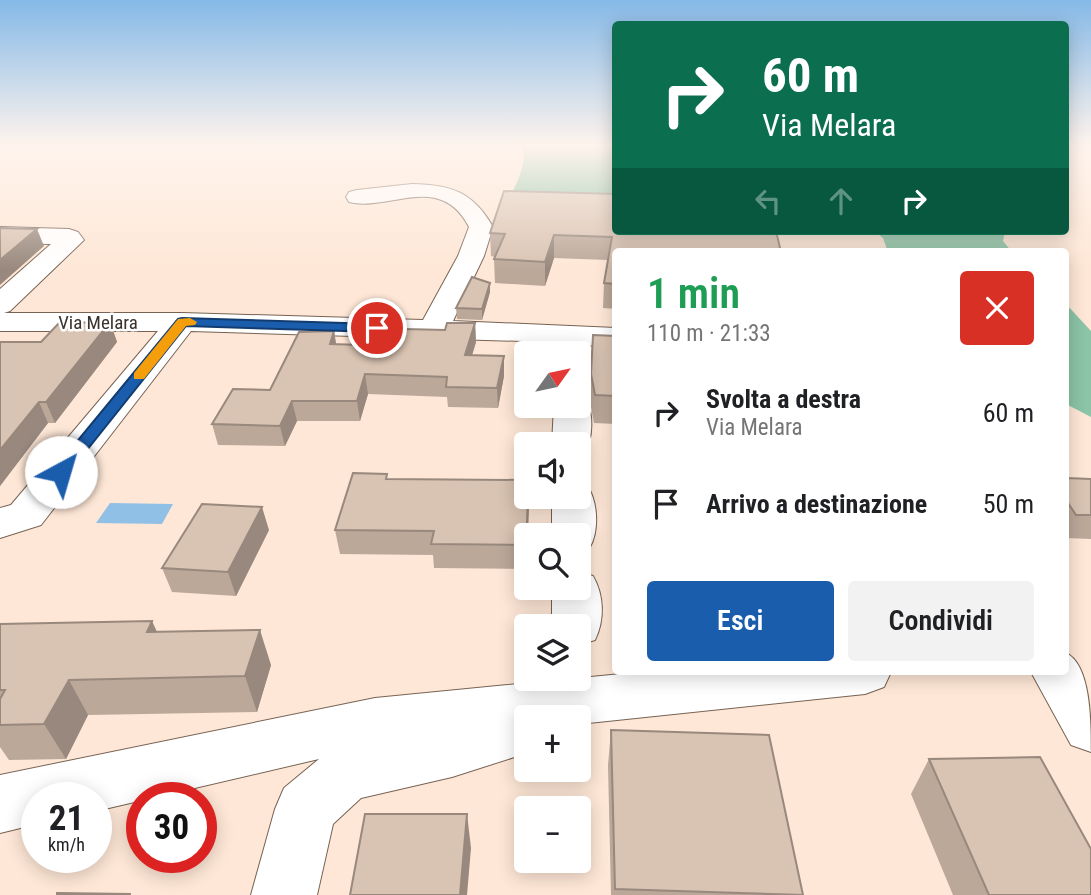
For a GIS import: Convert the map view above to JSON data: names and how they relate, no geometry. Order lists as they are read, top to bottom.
{
  "streets": {
    "street": ["Via Melara"]
  },
  "north": "top right",
  "page": {
    "turn": ["60 m", "Via Melara"],
    "heading": ["1 min", "110 m · 21:33"],
    "map_buttons": ["+", "−"],
    "list": [
      {
        "name": "Svolta a destra",
        "note": "Via Melara",
        "value": "60 m"
      },
      {
        "name": "Arrivo a destinazione",
        "value": "50 m"
      }
    ],
    "buttons": ["Esci", "Condividi"],
    "speed": "21 km/h",
    "limit": "30"
  }
}
